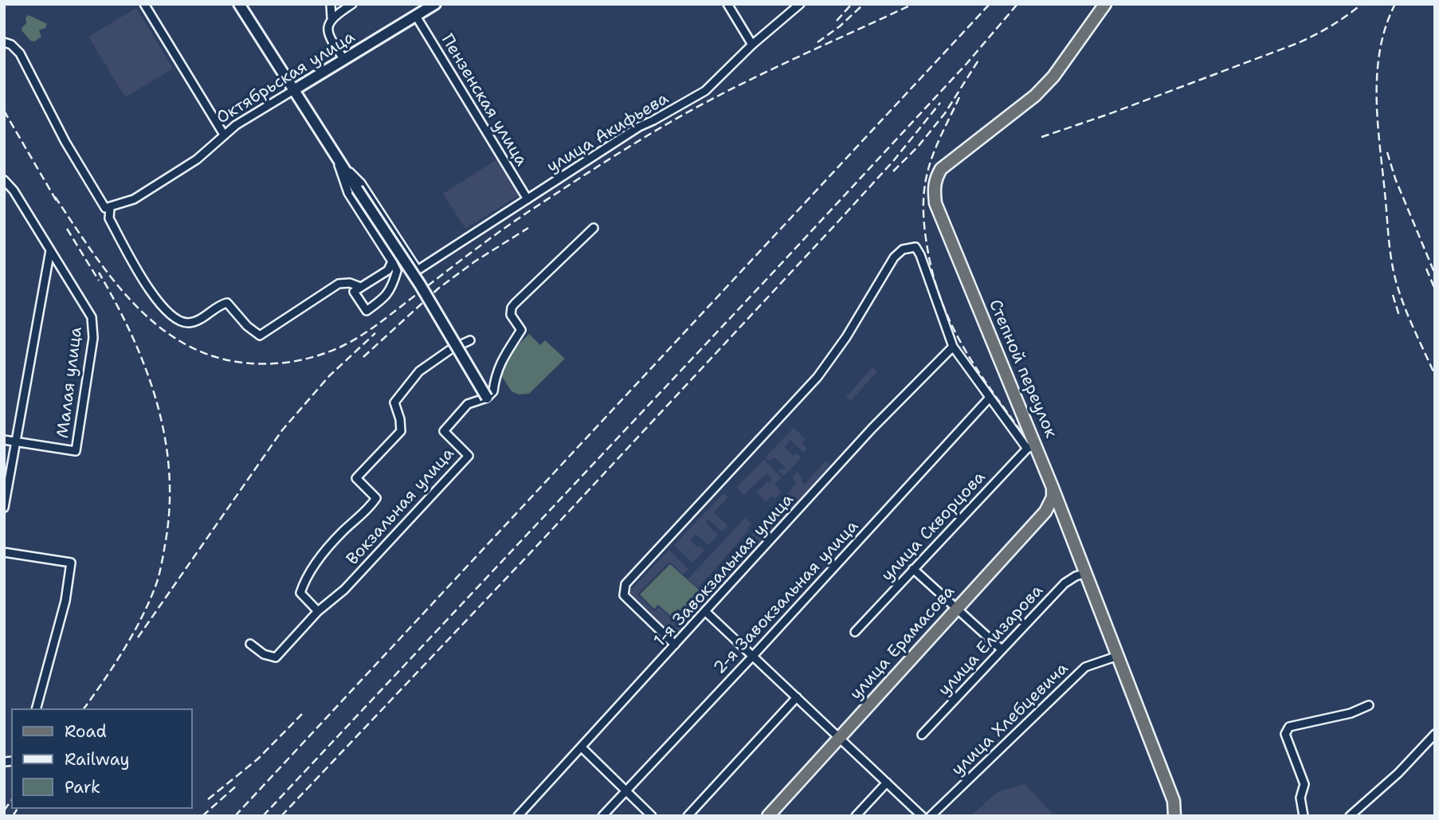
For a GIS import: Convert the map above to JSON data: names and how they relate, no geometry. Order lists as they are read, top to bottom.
{
  "streets": {
    "main road": ["Степной переулок", "улица Ерамасова"],
    "street": [
      "Октябрьская улица",
      "Пензенская улица",
      "улица Акифьева",
      "Малая улица",
      "Вокзальная улица",
      "улица Скворцова",
      "1-я Завокзальная улица",
      "2-я Завокзальная улица",
      "улица Елизарова",
      "улица Хлебцевича"
    ]
  },
  "crossings": [
    ["Октябрьская улица", "Пензенская улица"],
    ["Пензенская улица", "улица Акифьева"],
    ["Степной переулок", "улица Скворцова"],
    ["Степной переулок", "улица Елизарова"],
    ["Степной переулок", "улица Ерамасова"],
    ["Степной переулок", "улица Хлебцевича"]
  ],
  "legend": ["Road", "Railway", "Park"]
}
